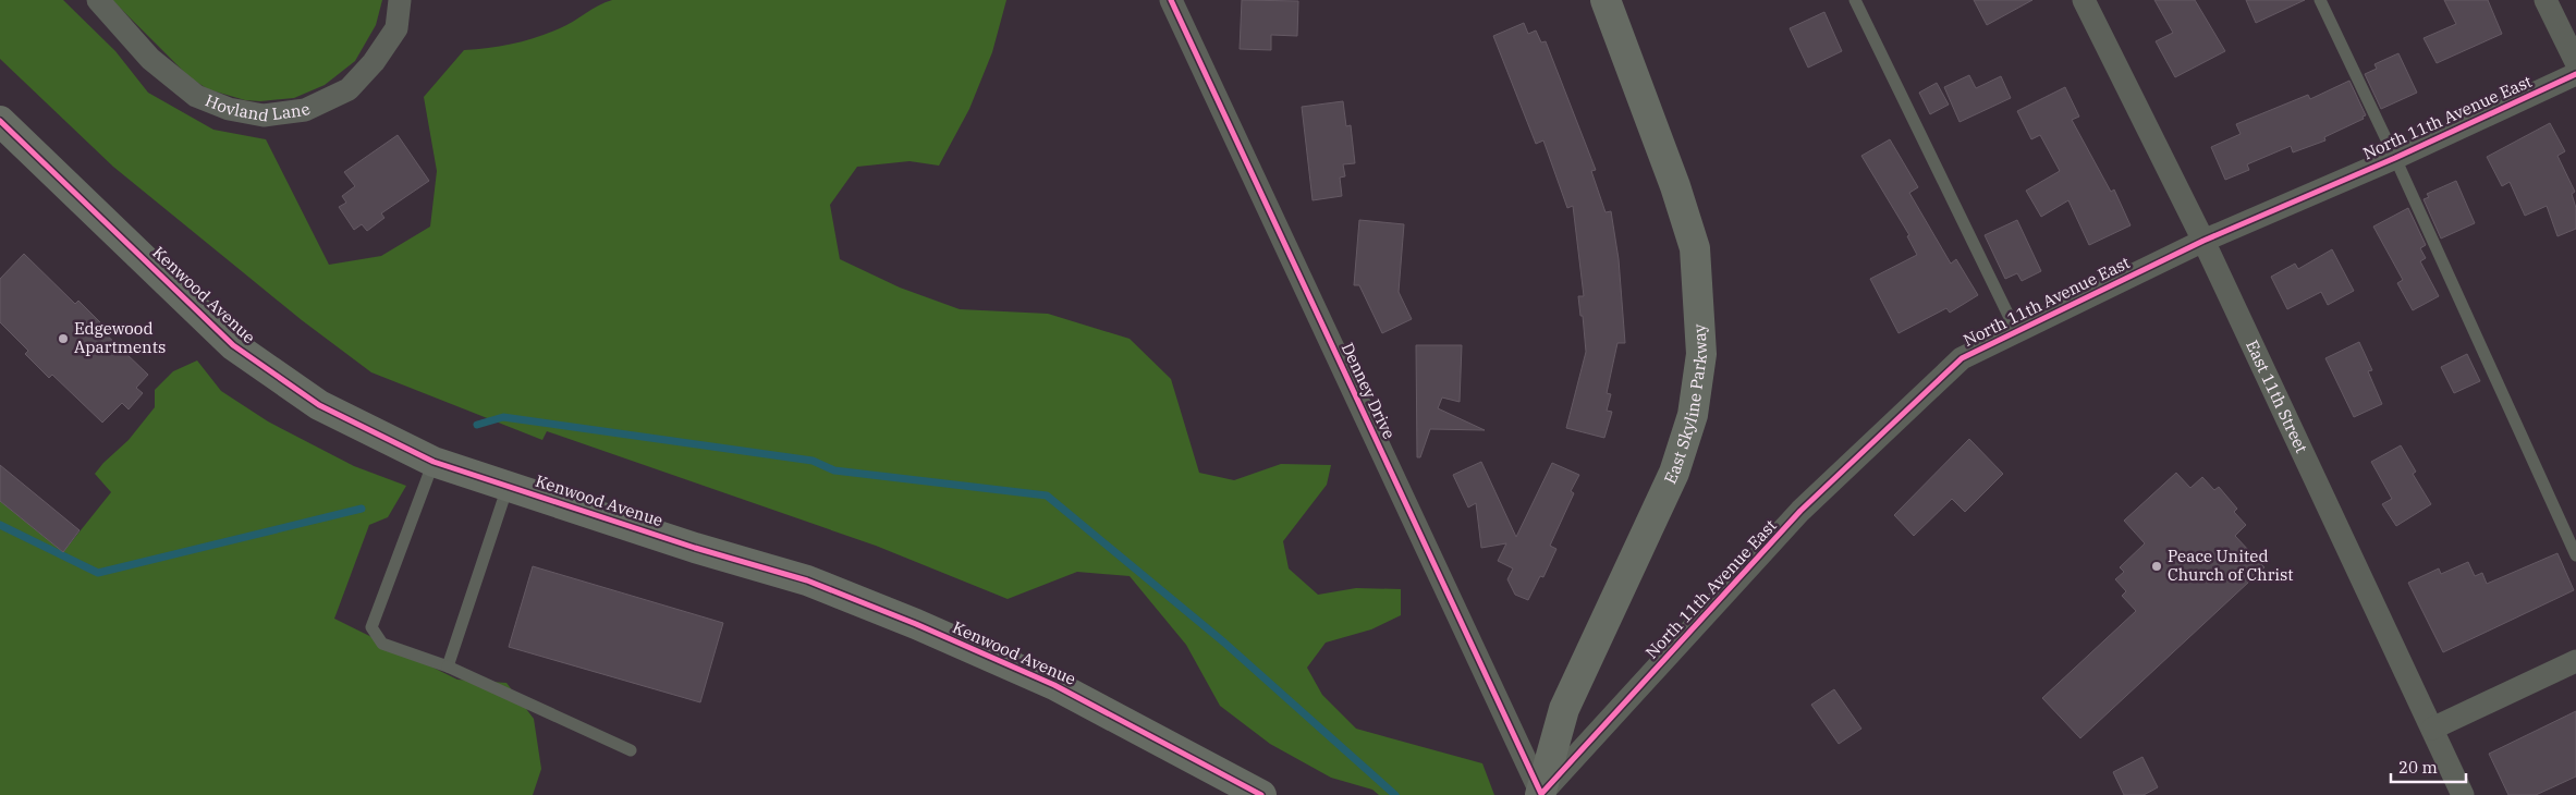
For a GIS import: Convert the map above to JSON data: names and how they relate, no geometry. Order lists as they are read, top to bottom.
{
  "streets": {
    "street": [
      "Hovland Lane",
      "North 11th Avenue East",
      "Kenwood Avenue",
      "Denney Drive",
      "East 11th Street",
      "East Skyline Parkway"
    ]
  },
  "crossings": [
    ["North 11th Avenue East", "Denney Drive"],
    ["North 11th Avenue East", "East 11th Street"],
    ["North 11th Avenue East", "East Skyline Parkway"],
    ["Denney Drive", "East Skyline Parkway"]
  ],
  "places": ["Edgewood Apartments", "Peace United Church of Christ"],
  "scale_bar": "20 m"
}
